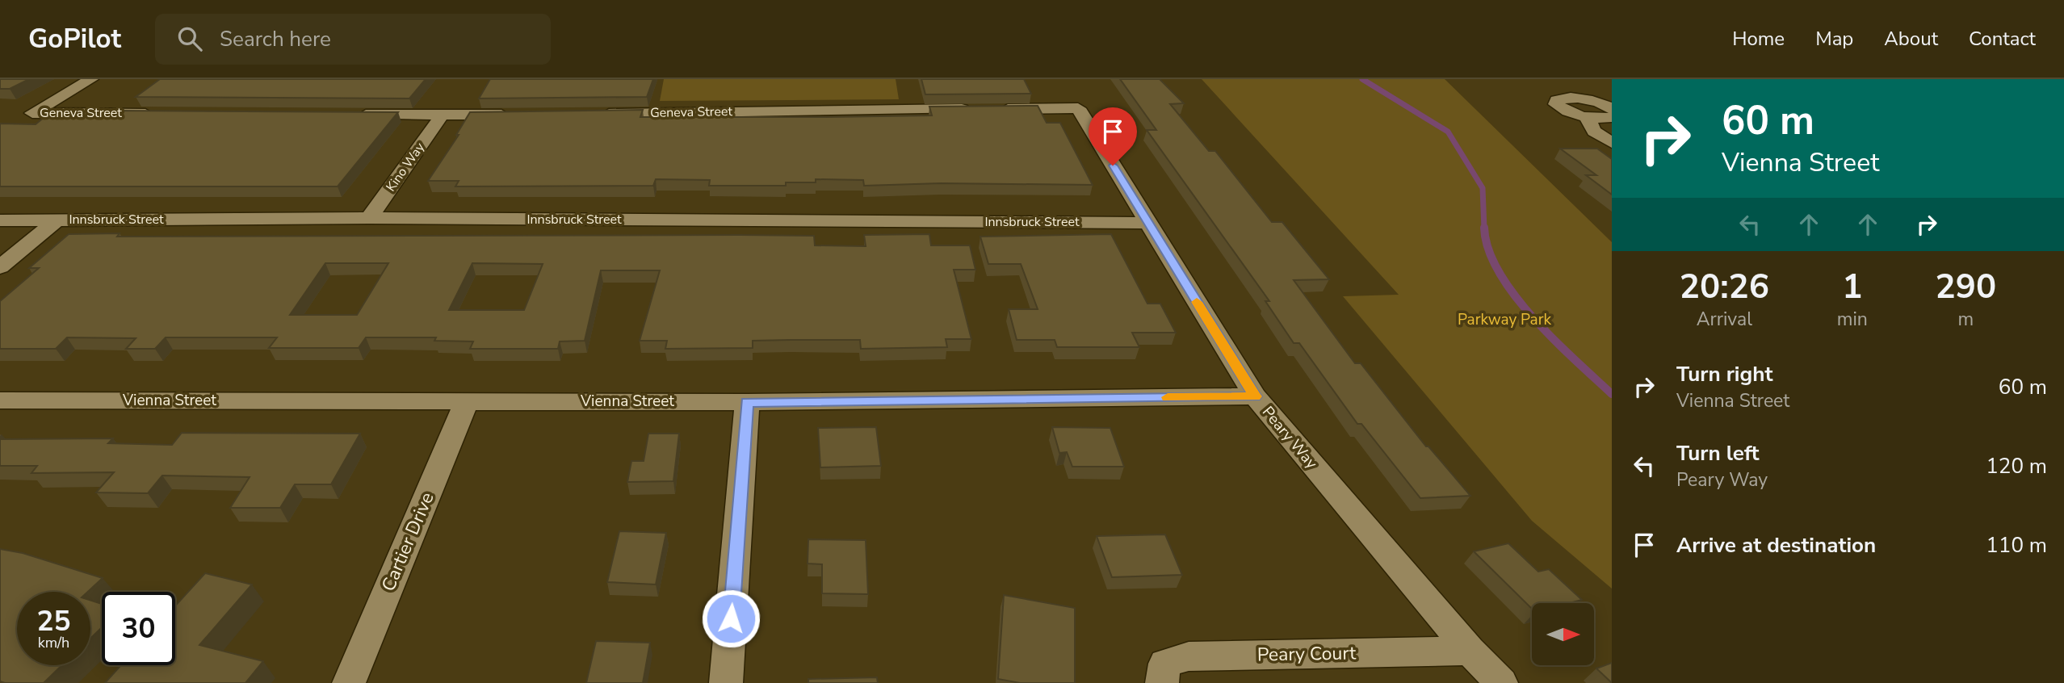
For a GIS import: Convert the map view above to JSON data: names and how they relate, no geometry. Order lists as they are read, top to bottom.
{
  "streets": {
    "street": [
      "Geneva Street",
      "Kino Way",
      "Innsbruck Street",
      "Vienna Street",
      "Peary Way",
      "Cartier Drive",
      "Peary Court"
    ]
  },
  "crossings": [
    ["Geneva Street", "Peary Way"],
    ["Kino Way", "Innsbruck Street"],
    ["Innsbruck Street", "Peary Way"],
    ["Vienna Street", "Peary Way"],
    ["Vienna Street", "Cartier Drive"],
    ["Peary Way", "Peary Court"]
  ],
  "parks": ["Parkway Park"],
  "north": "right",
  "page": {
    "header": "GoPilot",
    "search": "Search here",
    "nav": [
      "Home",
      "Map",
      "About",
      "Contact"
    ],
    "turn": ["60 m", "Vienna Street"],
    "eta": [
      "20:26",
      "Arrival",
      "1",
      "min",
      "290",
      "m"
    ],
    "list": [
      {
        "name": "Turn right",
        "note": "Vienna Street",
        "value": "60 m"
      },
      {
        "name": "Turn left",
        "note": "Peary Way",
        "value": "120 m"
      },
      {
        "name": "Arrive at destination",
        "value": "110 m"
      }
    ],
    "speed": "25 km/h",
    "limit": "30"
  }
}
